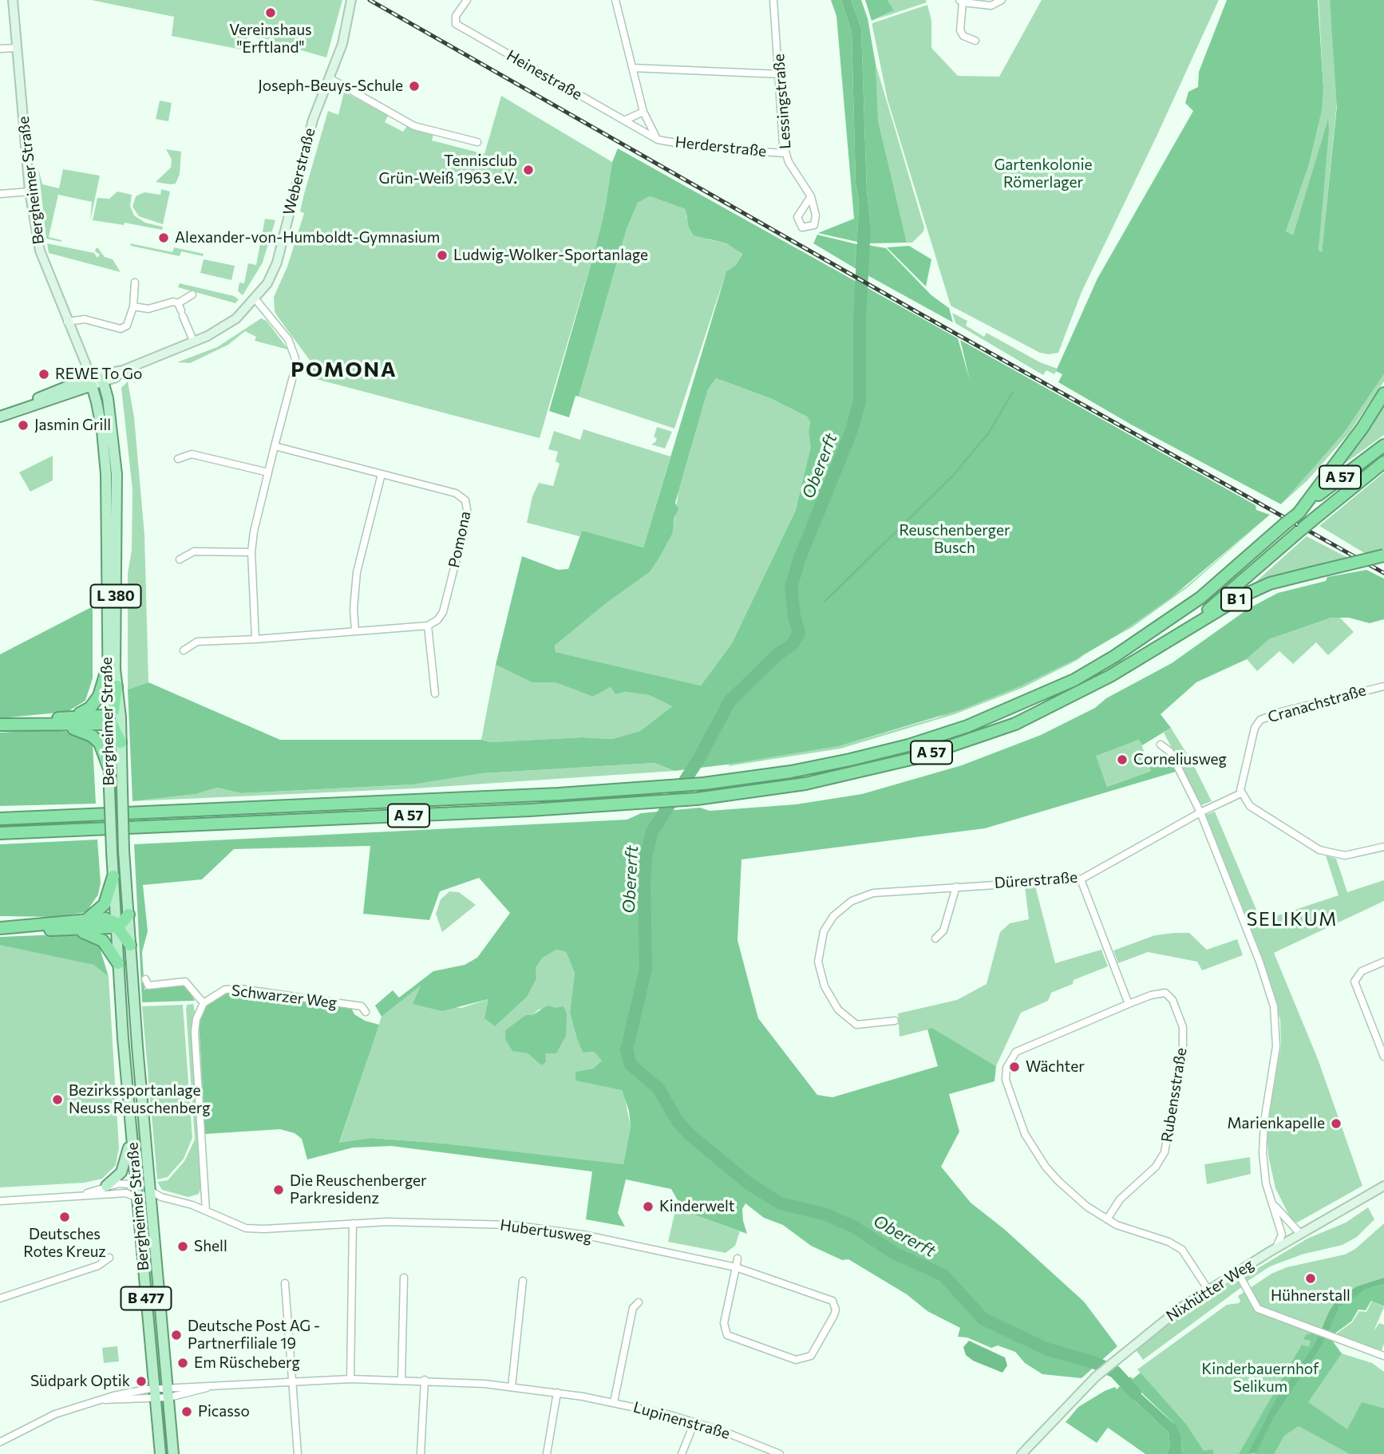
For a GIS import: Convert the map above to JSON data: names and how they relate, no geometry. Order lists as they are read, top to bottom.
{
  "streets": {
    "highway": ["A 57", "B 1"],
    "main road": [
      "Weberstraße",
      "Bergheimer Straße",
      "L 380",
      "Nixhütter Weg",
      "B 477"
    ],
    "street": [
      "Heinestraße",
      "Lessingstraße",
      "Herderstraße",
      "Pomona",
      "Cranachstraße",
      "Dürerstraße",
      "Schwarzer Weg",
      "Rubensstraße",
      "Hubertusweg",
      "Lupinenstraße"
    ]
  },
  "crossings": [
    ["Heinestraße", "Herderstraße"],
    ["Lessingstraße", "Herderstraße"],
    ["Weberstraße", "Bergheimer Straße"],
    ["Bergheimer Straße", "Hubertusweg"],
    ["Bergheimer Straße", "Lupinenstraße"],
    ["A 57", "B 1"]
  ],
  "districts": ["POMONA", "SELIKUM"],
  "water": ["Obererft"],
  "parks": ["Gartenkolonie Römerlager", "Reuschenberger Busch", "Kinderbauernhof Selikum"],
  "places": [
    "Vereinshaus \"Erftland\"",
    "Joseph-Beuys-Schule",
    "Tennisclub Grün-Weiß 1963 e.V.",
    "Alexander-von-Humboldt-Gymnasium",
    "Ludwig-Wolker-Sportanlage",
    "REWE To Go",
    "Jasmin Grill",
    "Corneliusweg",
    "Wächter",
    "Bezirkssportanlage Neuss Reuschenberg",
    "Marienkapelle",
    "Die Reuschenberger Parkresidenz",
    "Kinderwelt",
    "Deutsches Rotes Kreuz",
    "Shell",
    "Hühnerstall",
    "Deutsche Post AG - Partnerfiliale 19",
    "Em Rüscheberg",
    "Südpark Optik",
    "Picasso"
  ]
}
